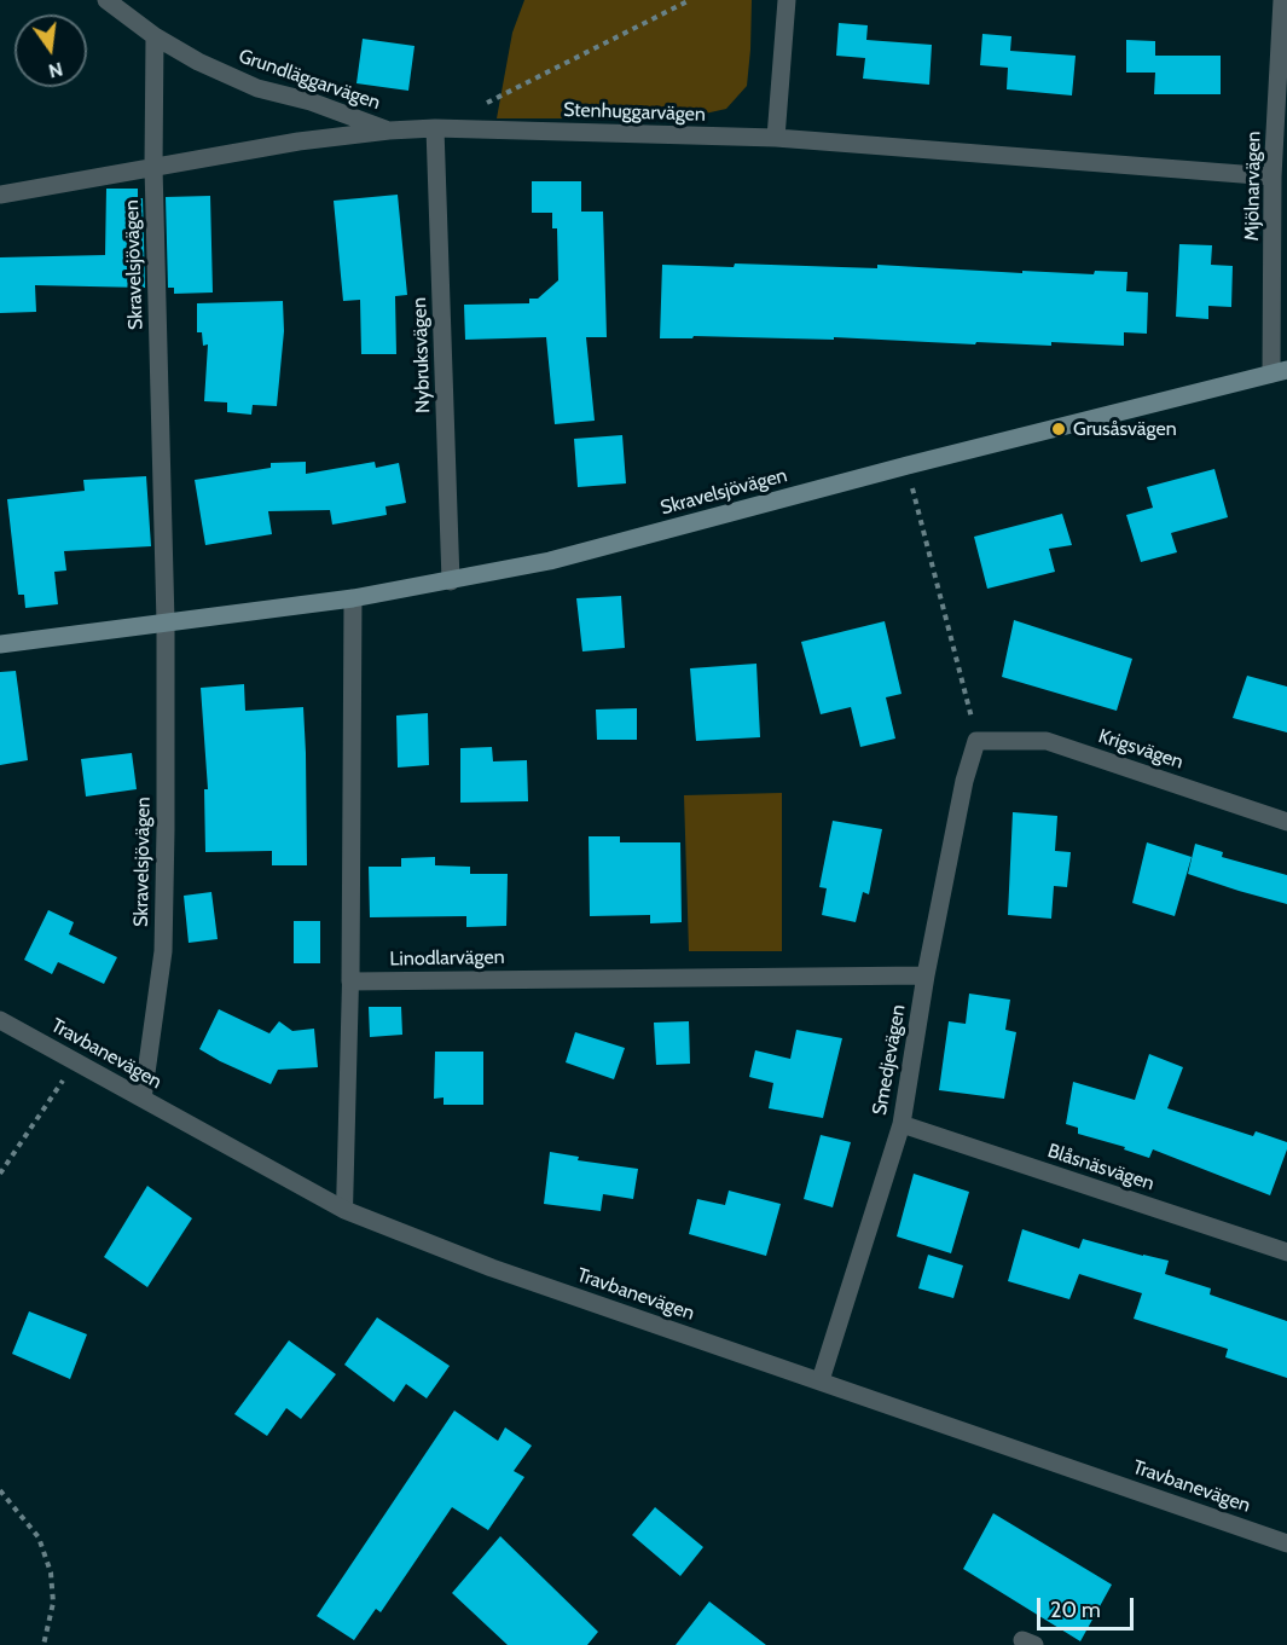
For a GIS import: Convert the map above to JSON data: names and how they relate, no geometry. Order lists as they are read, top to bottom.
{
  "streets": {
    "street": [
      "Grundläggarvägen",
      "Stenhuggarvägen",
      "Mjölnarvägen",
      "Skravelsjövägen",
      "Nybruksvägen",
      "Krigsvägen",
      "Linodlarvägen",
      "Travbanevägen",
      "Smedjevägen",
      "Blåsnäsvägen"
    ]
  },
  "crossings": [
    ["Grundläggarvägen", "Stenhuggarvägen"],
    ["Grundläggarvägen", "Skravelsjövägen"],
    ["Stenhuggarvägen", "Mjölnarvägen"],
    ["Stenhuggarvägen", "Skravelsjövägen"],
    ["Stenhuggarvägen", "Nybruksvägen"],
    ["Mjölnarvägen", "Skravelsjövägen"],
    ["Skravelsjövägen", "Nybruksvägen"],
    ["Skravelsjövägen", "Travbanevägen"],
    ["Krigsvägen", "Smedjevägen"],
    ["Linodlarvägen", "Smedjevägen"],
    ["Travbanevägen", "Smedjevägen"],
    ["Smedjevägen", "Blåsnäsvägen"]
  ],
  "places": ["Grusåsvägen"],
  "scale_bar": "20 m",
  "north": "bottom"
}
